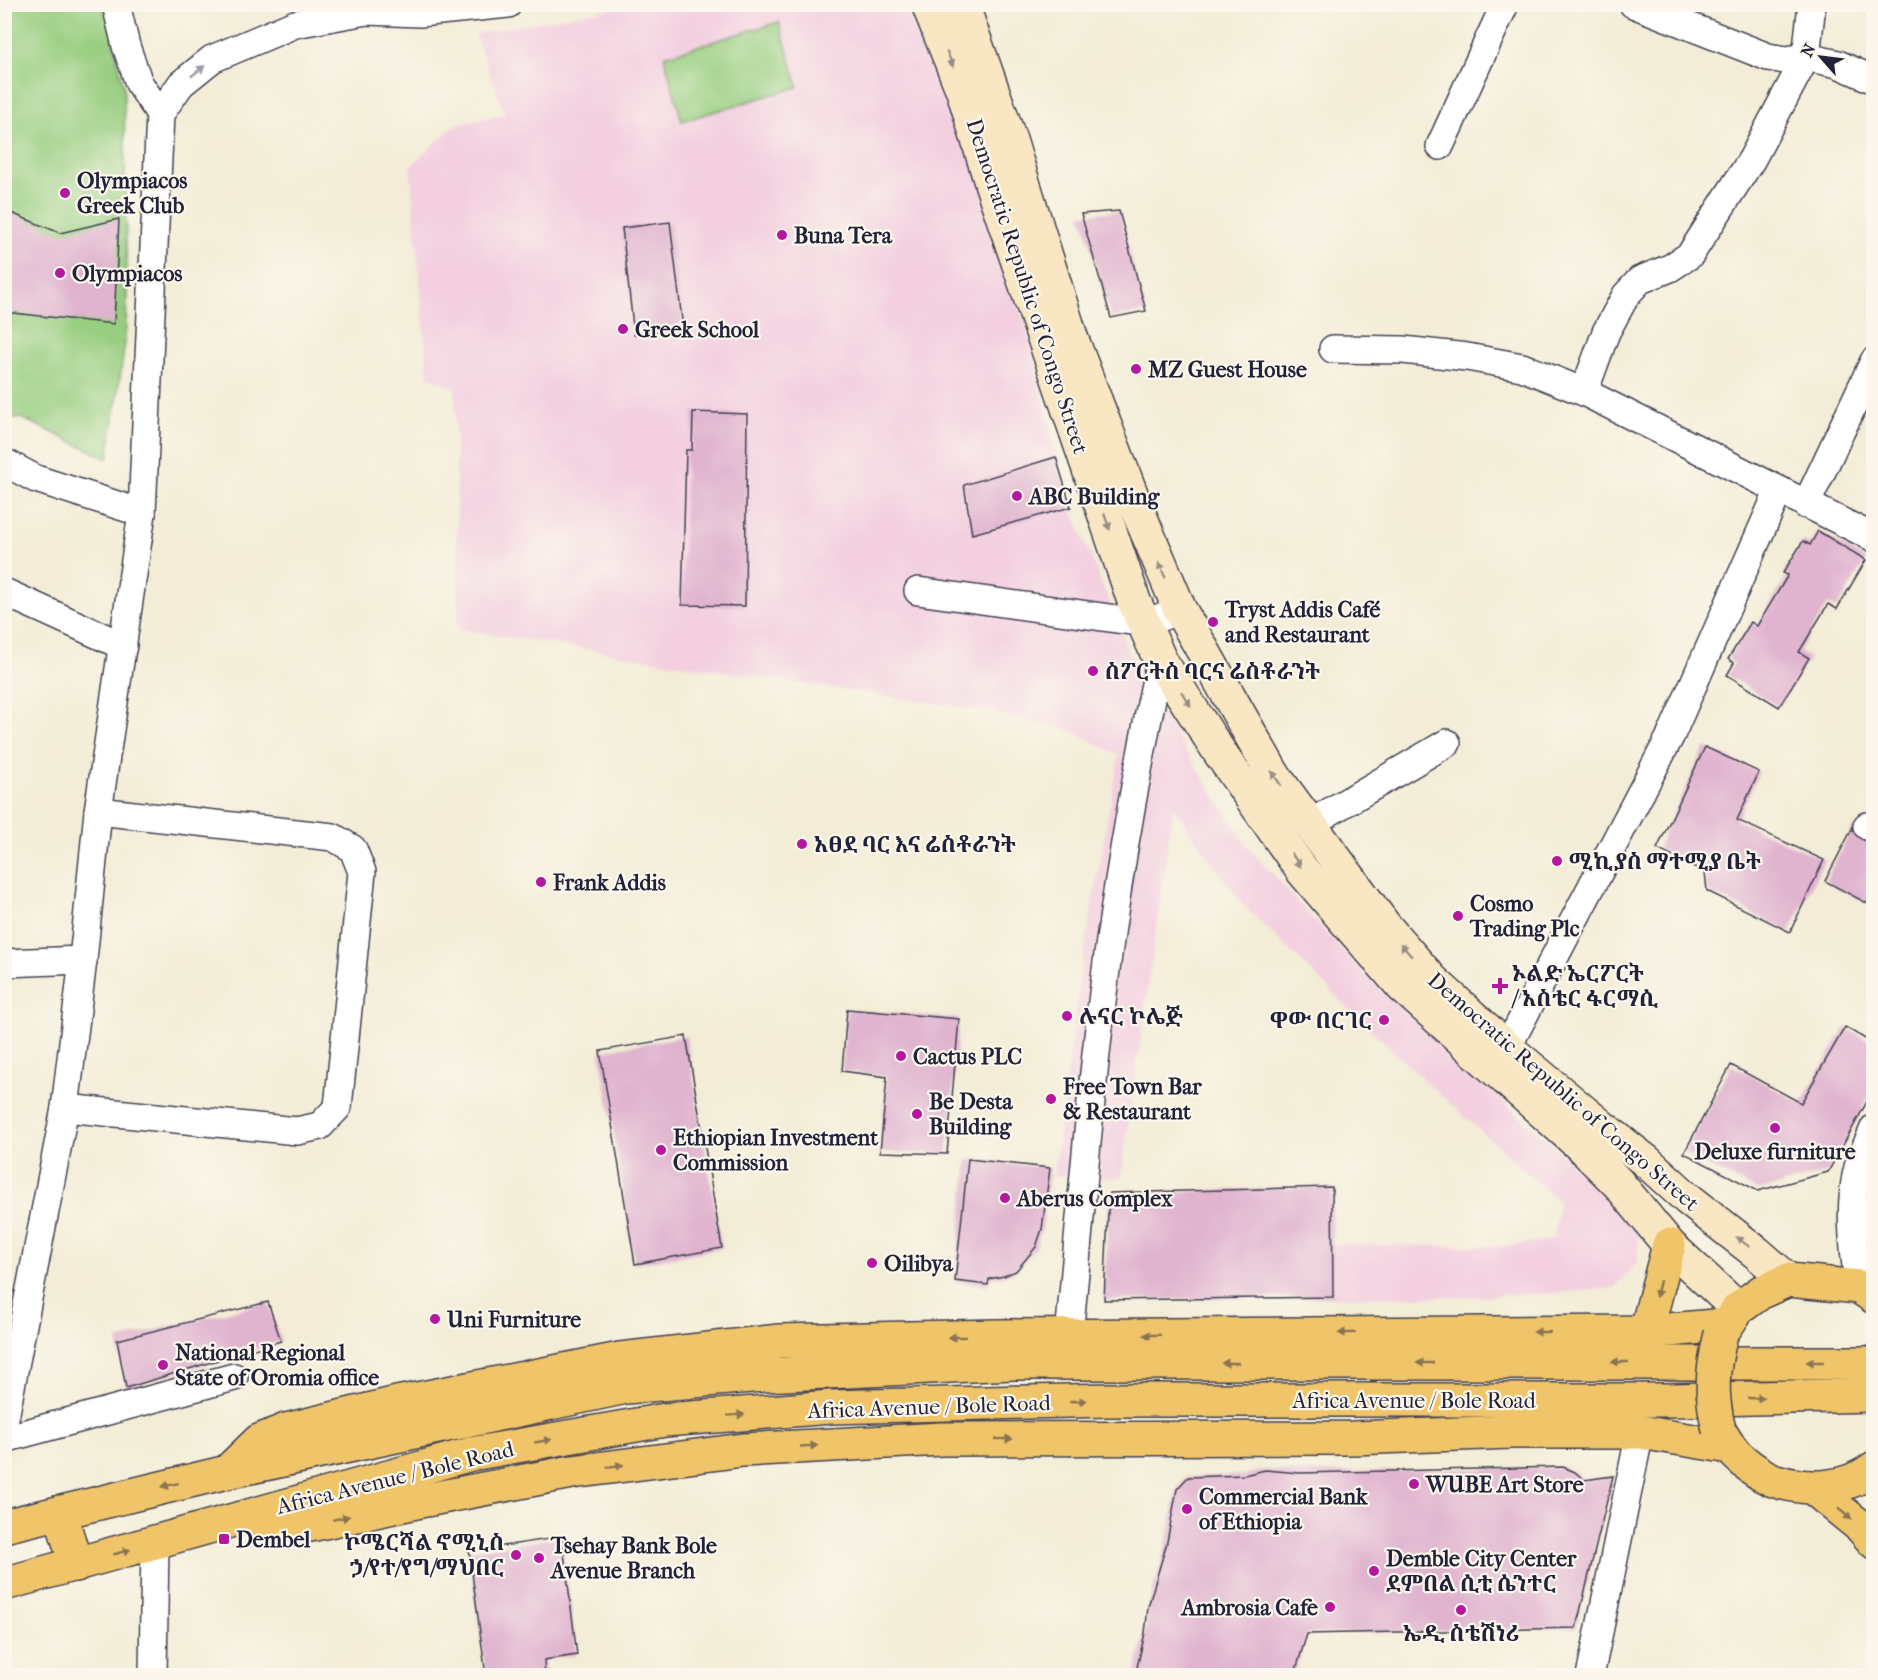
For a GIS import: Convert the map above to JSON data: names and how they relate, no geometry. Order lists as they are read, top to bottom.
{
  "streets": {
    "main road": ["Democratic Republic of Congo Street", "Africa Avenue / Bole Road"]
  },
  "places": {
    "other": [
      "Olympiacos Greek Club",
      "Buna Tera",
      "Olympiacos",
      "Greek School",
      "MZ Guest House",
      "ABC Building",
      "Tryst Addis Café and Restaurant",
      "ስፖርትስ ባርና ሬስቶራንት",
      "አፀደ ባር እና ሬስቶራንት",
      "ሚኪያስ ማተሚያ ቤት",
      "Frank Addis",
      "Cosmo Trading Plc",
      "ሉናር ኮሌጅ",
      "ዋው በርገር",
      "Cactus PLC",
      "Free Town Bar & Restaurant",
      "Be Desta Building",
      "Deluxe furniture",
      "Ethiopian Investment Commission",
      "Aberus Complex",
      "Oilibya",
      "Uni Furniture",
      "National Regional State of Oromia office",
      "WUBE Art Store",
      "Commercial Bank of Ethiopia",
      "ኮሜርሻል ኖሚኒስ ኃ/የተ/የግ/ማህበር",
      "Tsehay Bank Bole Avenue Branch",
      "Demble City Center ደምበል ሲቲ ሴንተር",
      "Ambrosia Cafe",
      "ኤዲ ስቴሽነሪ"
    ],
    "health": ["ኦልድ ኤርፖርት / አስቴር ፋርማሲ"],
    "transit": ["Dembel"]
  },
  "north": "top left"
}
